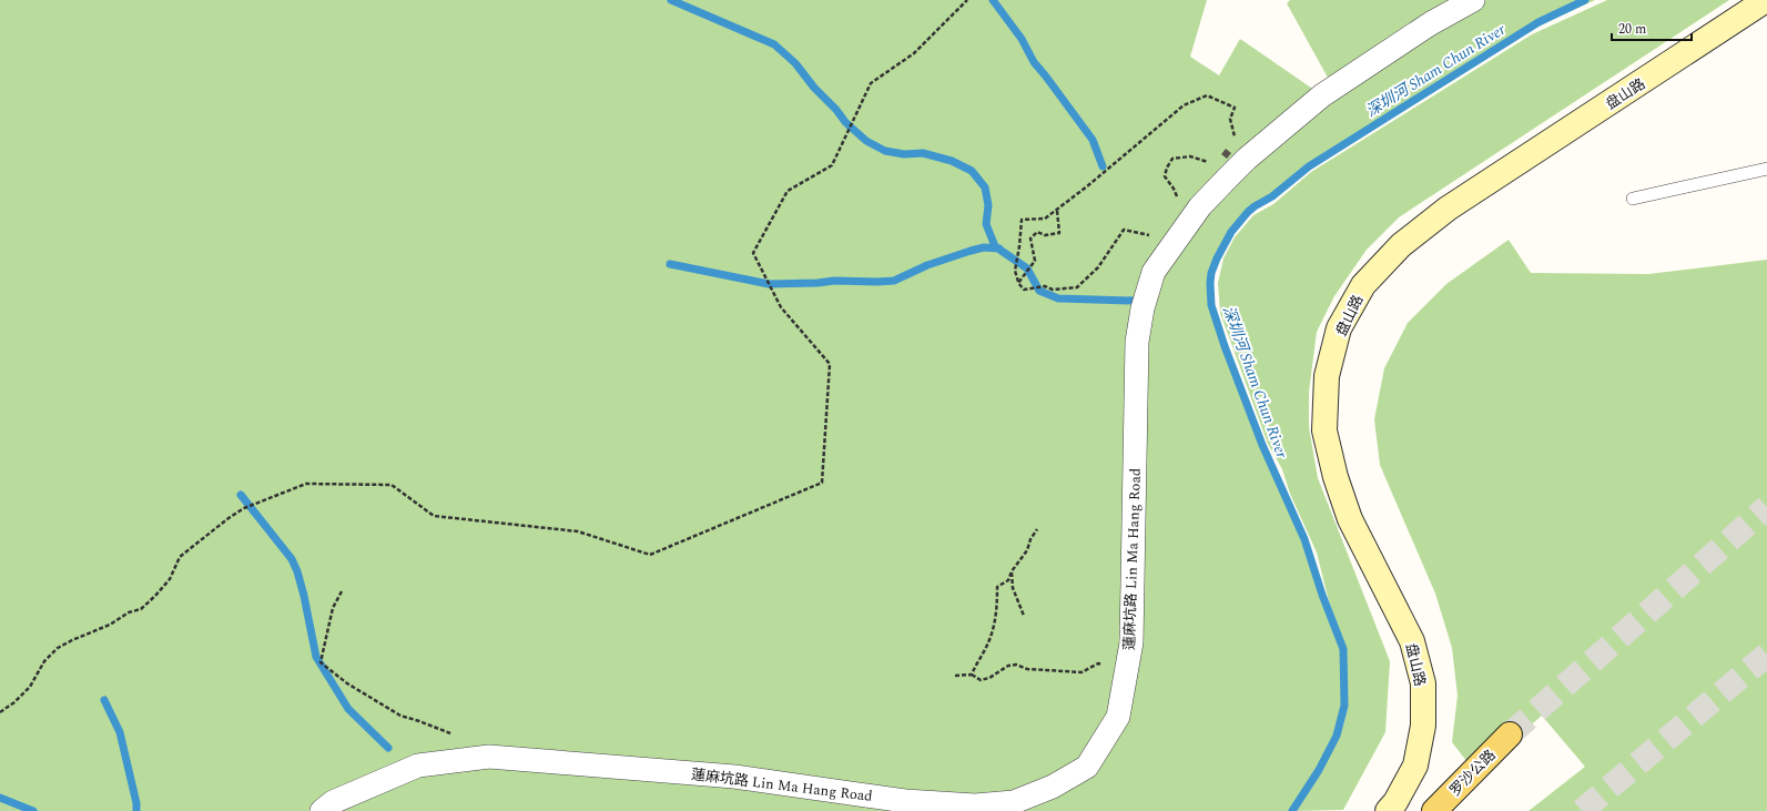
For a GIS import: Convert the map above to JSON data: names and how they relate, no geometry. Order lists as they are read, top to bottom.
{
  "streets": {
    "main road": ["盘山路", "罗沙公路"],
    "street": ["蓮麻坑路 Lin Ma Hang Road"]
  },
  "water": ["深圳河 Sham Chun River"],
  "scale_bar": "20 m"
}
